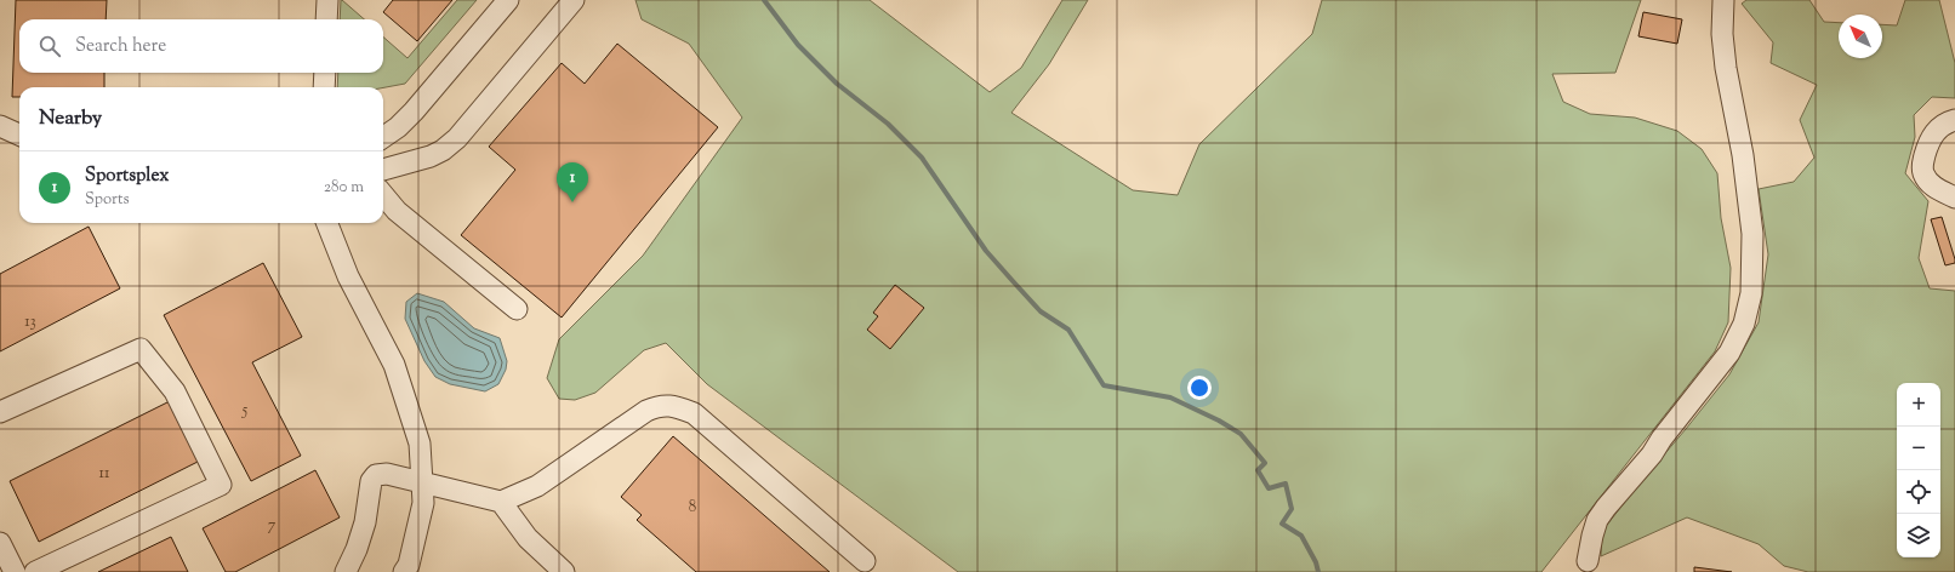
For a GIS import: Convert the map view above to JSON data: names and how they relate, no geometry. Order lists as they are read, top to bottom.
{
  "house_numbers": [
    "13",
    "5",
    "11",
    "8",
    "7"
  ],
  "north": "top left",
  "page": {
    "search": "Search here",
    "heading": "Nearby",
    "list": [
      {
        "mark": "1",
        "name": "Sportsplex",
        "note": "Sports",
        "value": "280 m"
      }
    ],
    "pins": "1",
    "map_buttons": ["+", "−"]
  }
}
